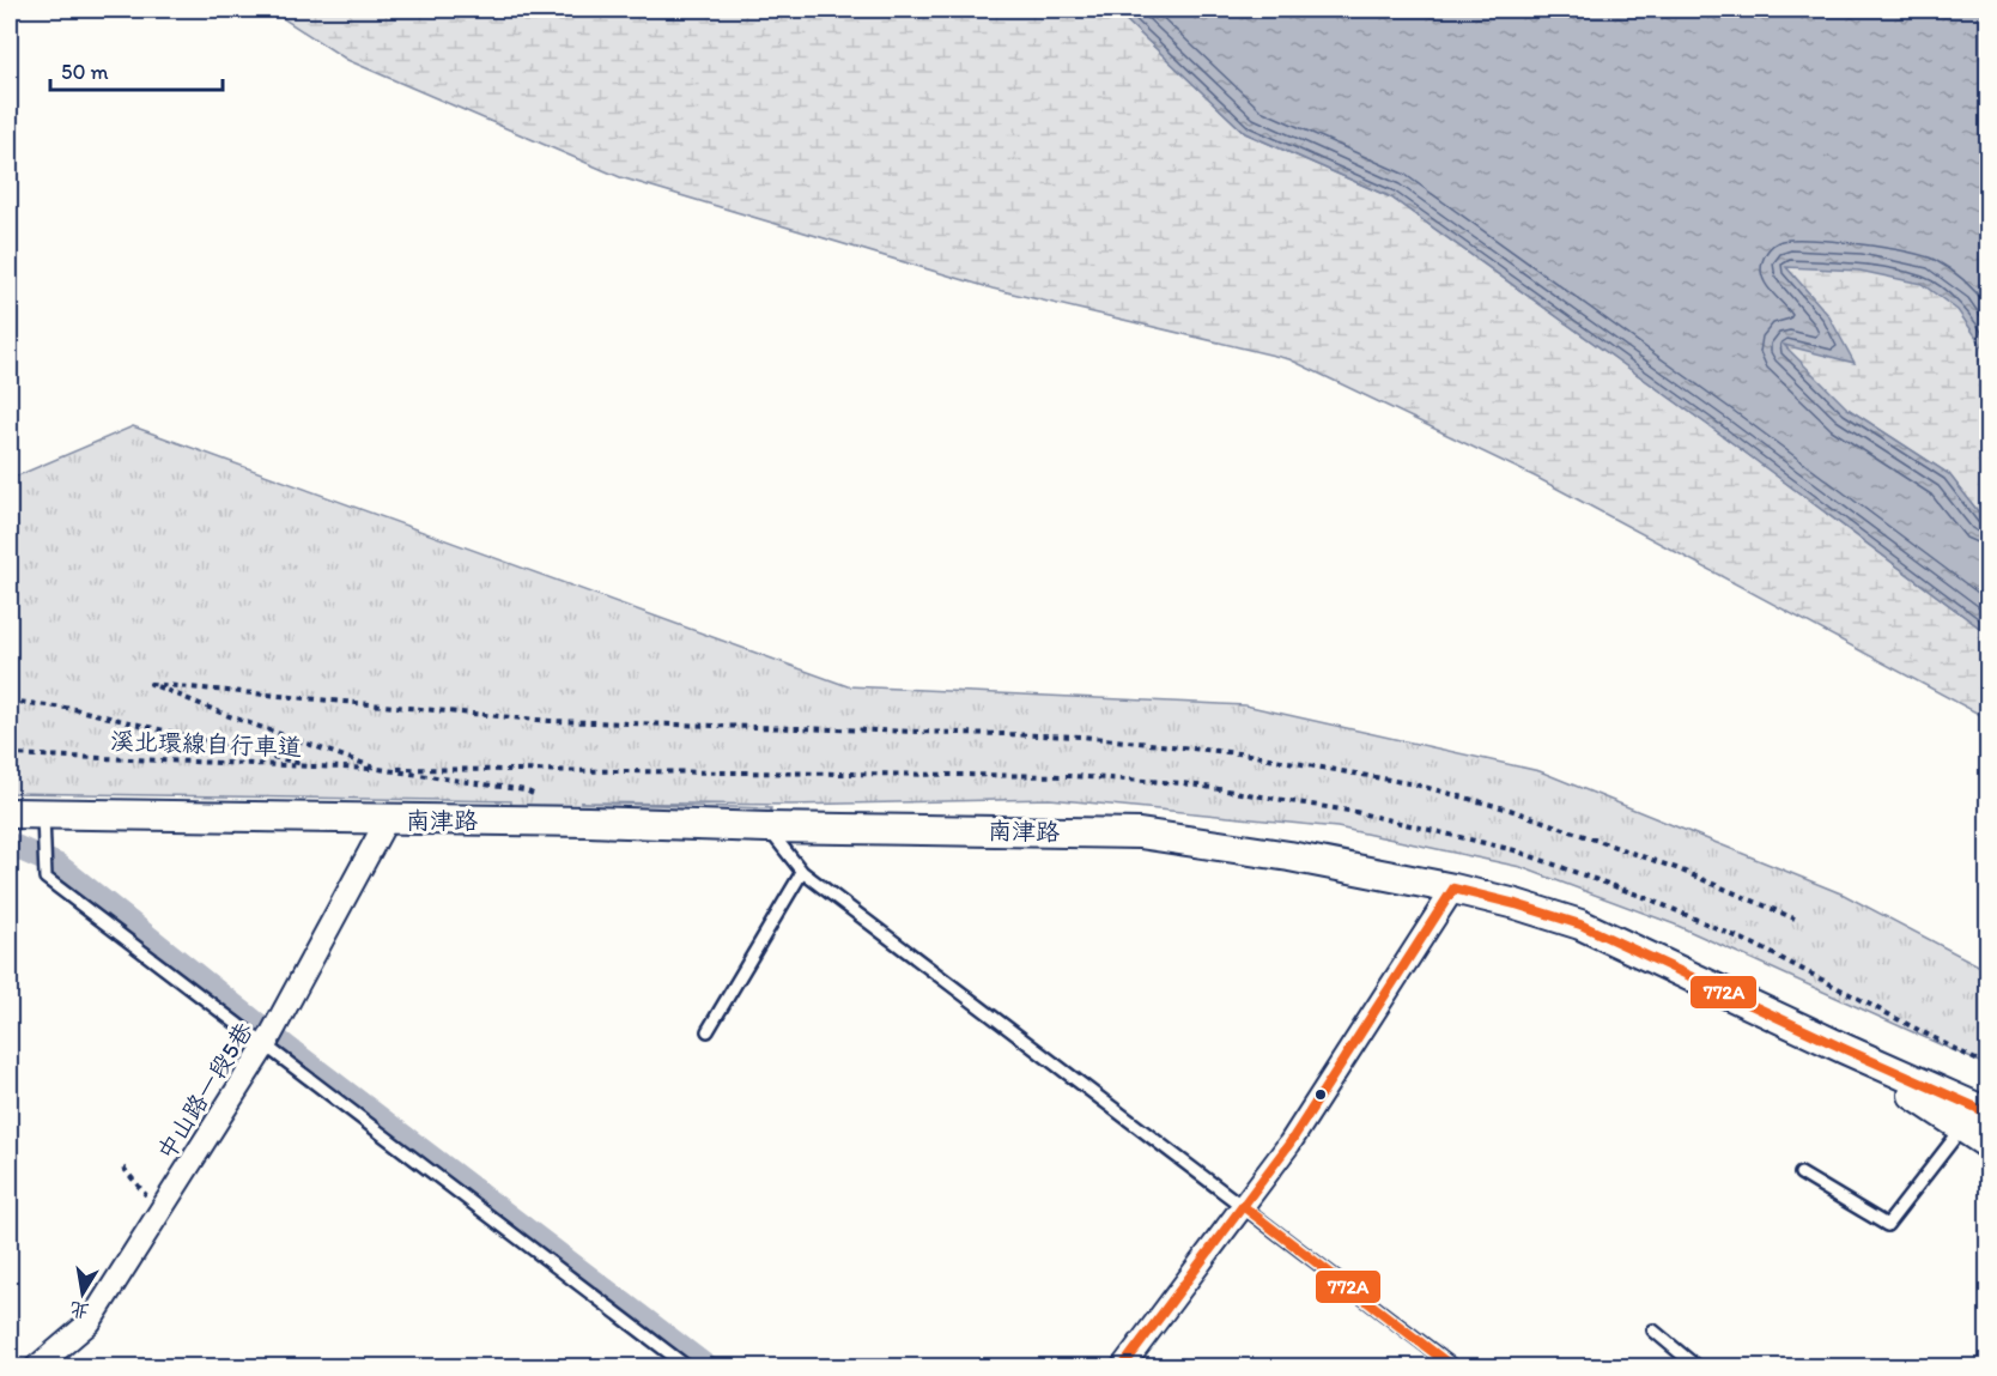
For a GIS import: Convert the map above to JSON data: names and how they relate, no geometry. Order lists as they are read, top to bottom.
{
  "streets": {
    "street": ["南津路", "中山路一段5巷"],
    "path": ["溪北環線自行車道"]
  },
  "crossings": [
    ["南津路", "中山路一段5巷"]
  ],
  "lines": ["transit line 772A"],
  "scale_bar": "50 m",
  "north": "bottom"
}
